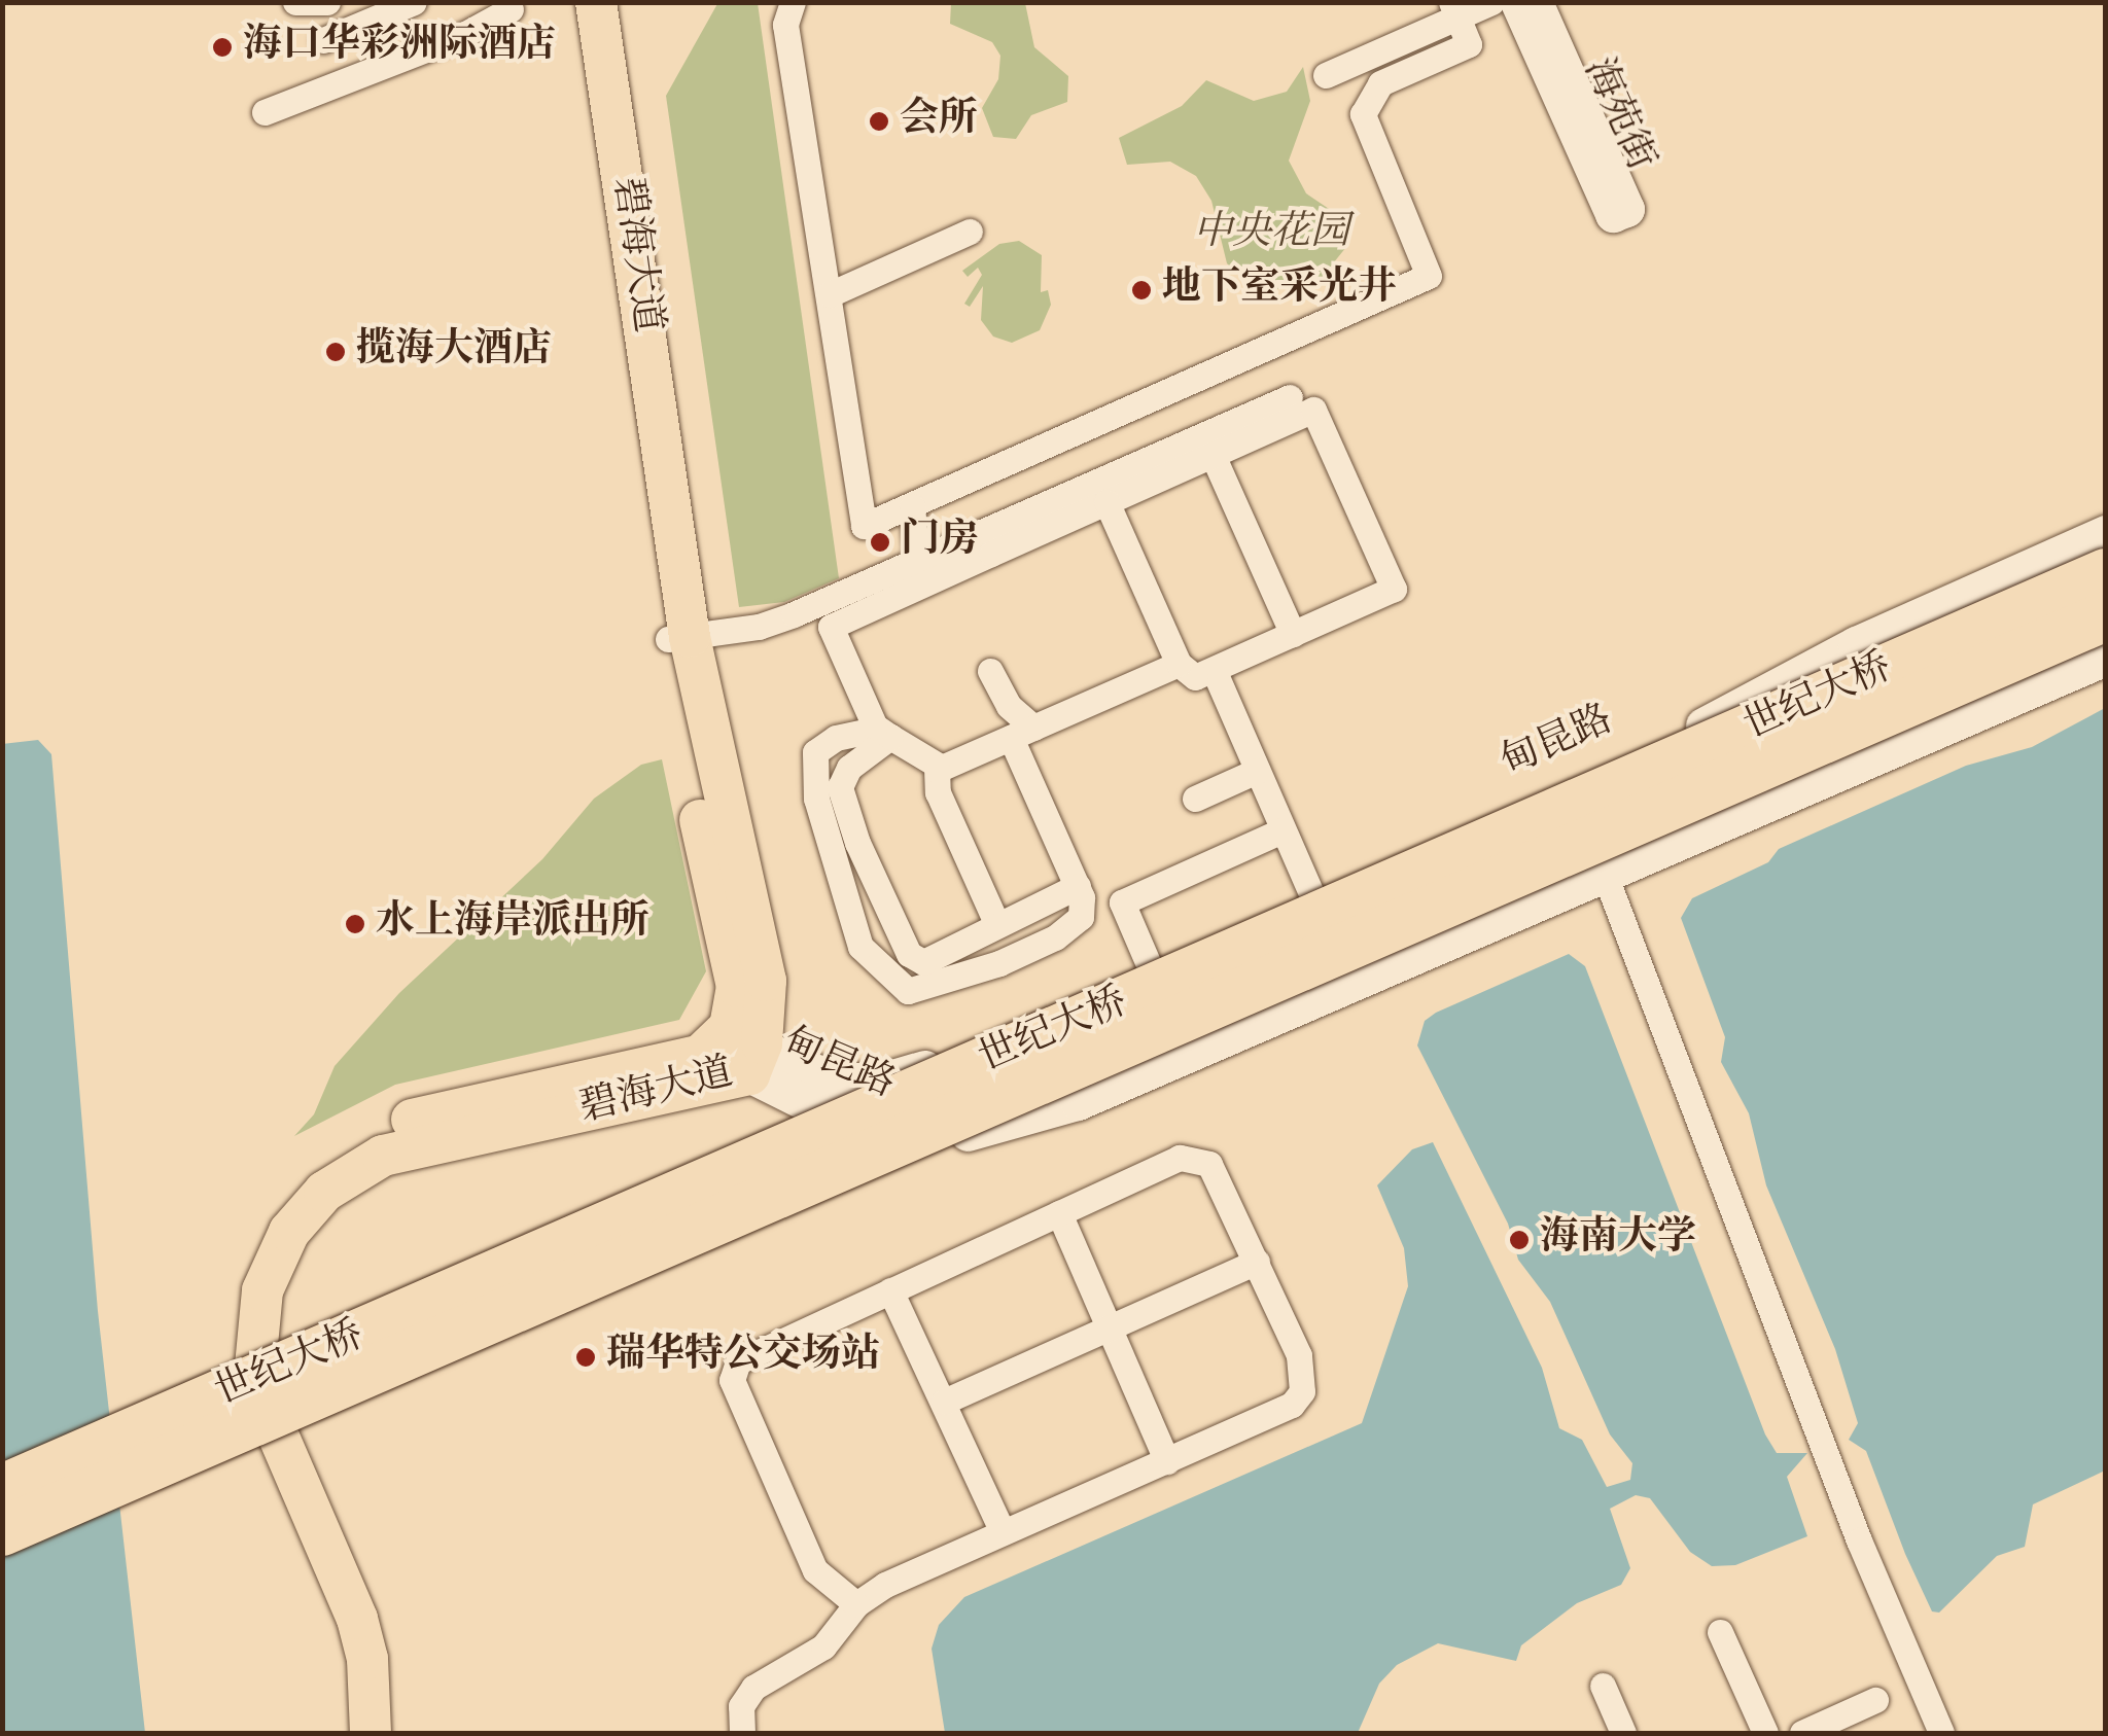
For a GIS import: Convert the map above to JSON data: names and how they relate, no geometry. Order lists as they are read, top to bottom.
{
  "streets": {
    "highway": ["世纪大桥"],
    "main road": ["碧海大道"],
    "street": ["海苑街", "甸昆路"]
  },
  "crossings": [
    ["碧海大道", "甸昆路"]
  ],
  "parks": ["中央花园"],
  "places": [
    "海口华彩洲际酒店",
    "会所",
    "地下室采光井",
    "揽海大酒店",
    "门房",
    "水上海岸派出所",
    "海南大学",
    "瑞华特公交场站"
  ]
}
